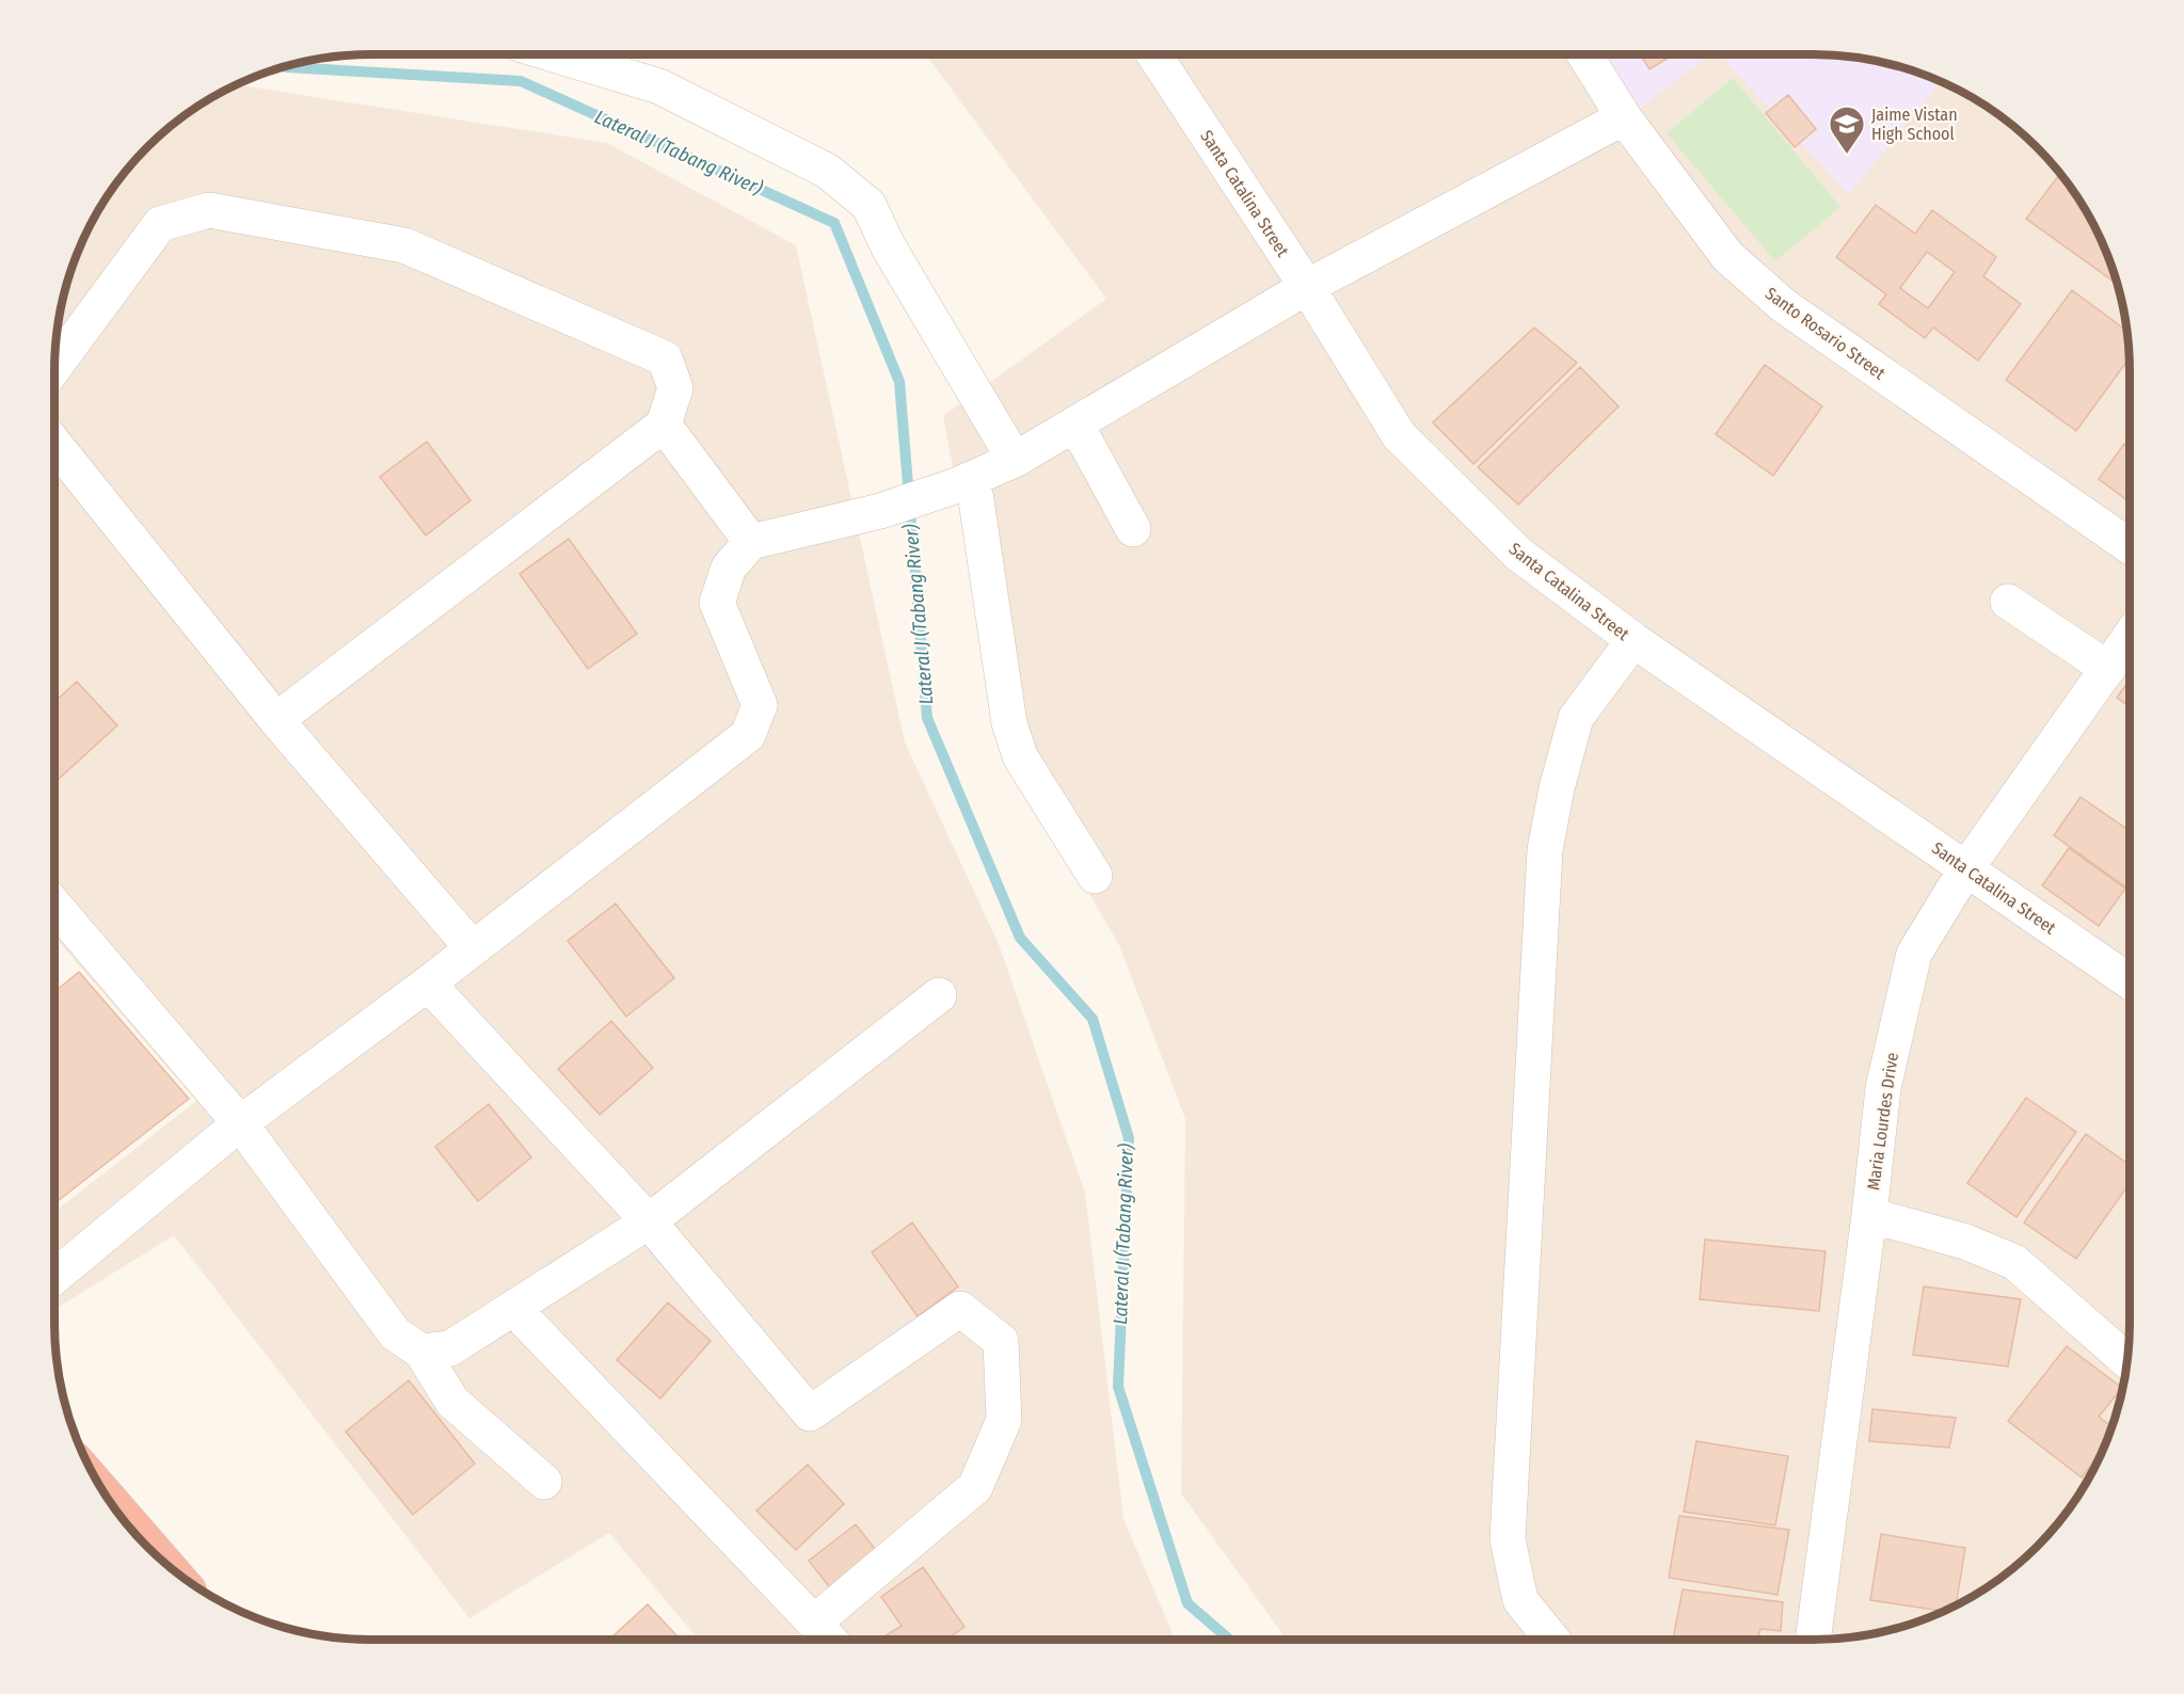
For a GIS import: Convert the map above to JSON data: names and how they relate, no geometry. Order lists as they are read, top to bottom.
{
  "streets": {
    "street": ["Santa Catalina Street", "Santo Rosario Street", "Maria Lourdes Drive"]
  },
  "crossings": [
    ["Santa Catalina Street", "Maria Lourdes Drive"]
  ],
  "water": ["Lateral J (Tabang River)"],
  "places": {
    "school or university": ["Jaime Vistan High School"]
  }
}
